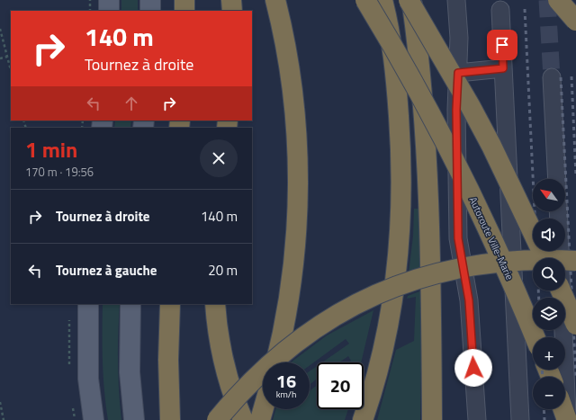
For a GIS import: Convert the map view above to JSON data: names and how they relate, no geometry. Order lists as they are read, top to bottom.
{
  "streets": {
    "highway": ["Autoroute Ville-Marie"]
  },
  "north": "top left",
  "page": {
    "turn": ["140 m", "Tournez à droite"],
    "heading": ["1 min", "170 m · 19:56"],
    "map_buttons": ["+", "−"],
    "list": [
      {
        "name": "Tournez à droite",
        "value": "140 m"
      },
      {
        "name": "Tournez à gauche",
        "value": "20 m"
      }
    ],
    "speed": "16 km/h",
    "limit": "20"
  }
}
